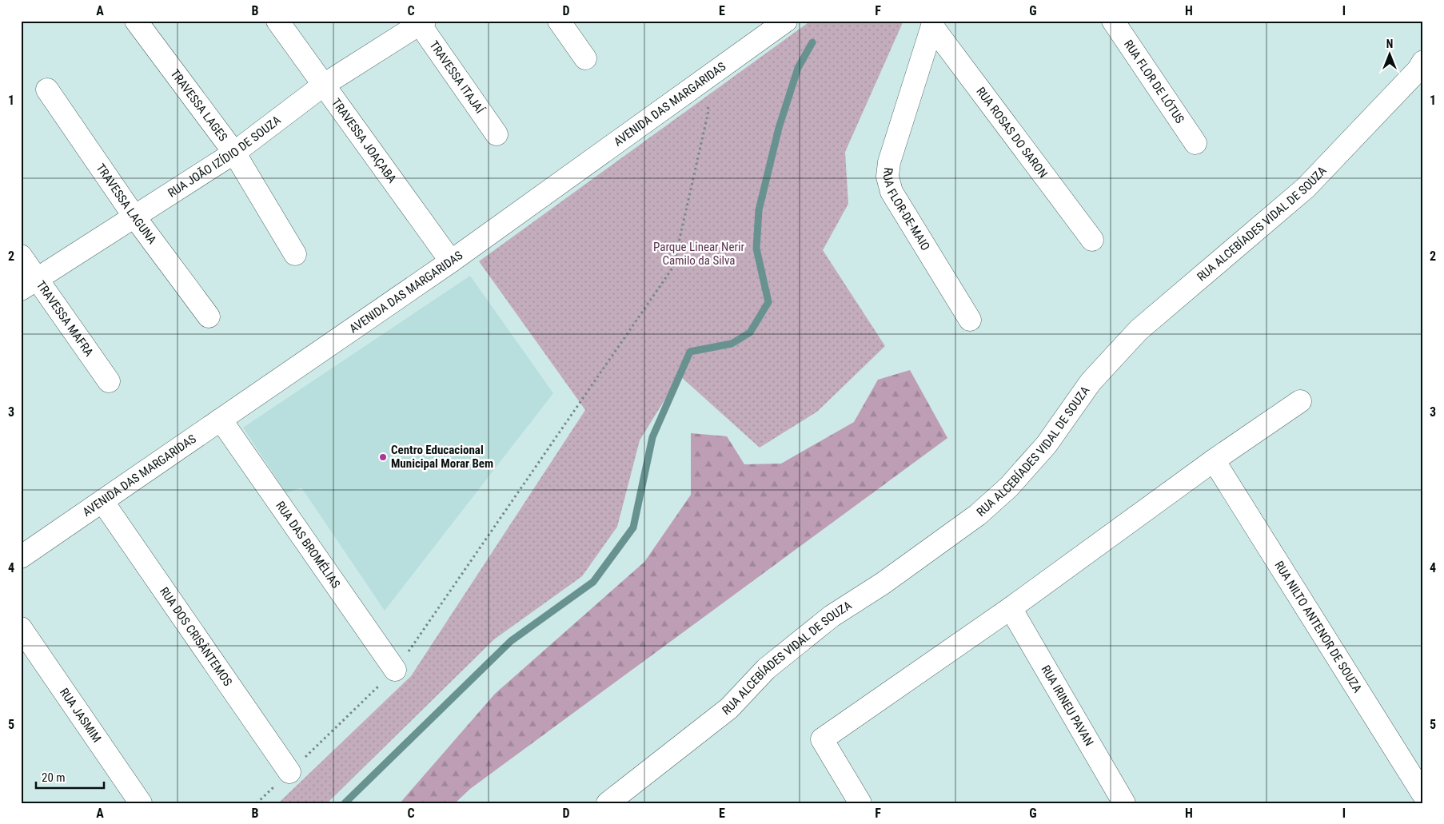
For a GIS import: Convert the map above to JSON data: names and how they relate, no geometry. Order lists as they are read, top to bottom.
{
  "streets": {
    "street": [
      "TRAVESSA ITAJAÍ",
      "RUA FLOR DE LÓTUS",
      "AVENIDA DAS MARGARIDAS",
      "TRAVESSA LAGES",
      "RUA ROSAS DO SARON",
      "TRAVESSA JOAÇABA",
      "RUA JOÃO IZÍDIO DE SOUZA",
      "TRAVESSA LAGUNA",
      "RUA FLOR-DE-MAIO",
      "RUA ALCEBÍADES VIDAL DE SOUZA",
      "TRAVESSA MAFRA",
      "RUA DAS BROMÉLIAS",
      "RUA NILTO ANTENOR DE SOUZA",
      "RUA DOS CRISÂNTEMOS",
      "RUA IRINEU PAVAN",
      "RUA JASMIM"
    ]
  },
  "crossings": [
    ["TRAVESSA ITAJAÍ", "RUA JOÃO IZÍDIO DE SOUZA"],
    ["AVENIDA DAS MARGARIDAS", "TRAVESSA JOAÇABA"],
    ["AVENIDA DAS MARGARIDAS", "RUA DAS BROMÉLIAS"],
    ["AVENIDA DAS MARGARIDAS", "RUA DOS CRISÂNTEMOS"],
    ["TRAVESSA LAGES", "RUA JOÃO IZÍDIO DE SOUZA"],
    ["RUA ROSAS DO SARON", "RUA FLOR-DE-MAIO"],
    ["TRAVESSA JOAÇABA", "RUA JOÃO IZÍDIO DE SOUZA"],
    ["RUA JOÃO IZÍDIO DE SOUZA", "TRAVESSA LAGUNA"],
    ["RUA JOÃO IZÍDIO DE SOUZA", "TRAVESSA MAFRA"]
  ],
  "parks": ["Parque Linear Nerir Camilo da Silva"],
  "places": ["Centro Educacional Municipal Morar Bem"],
  "scale_bar": "20 m",
  "north": "top",
  "grid": {
    "columns": [
      "A",
      "B",
      "C",
      "D",
      "E",
      "F",
      "G",
      "H",
      "I"
    ],
    "rows": [
      "1",
      "2",
      "3",
      "4",
      "5"
    ]
  }
}
